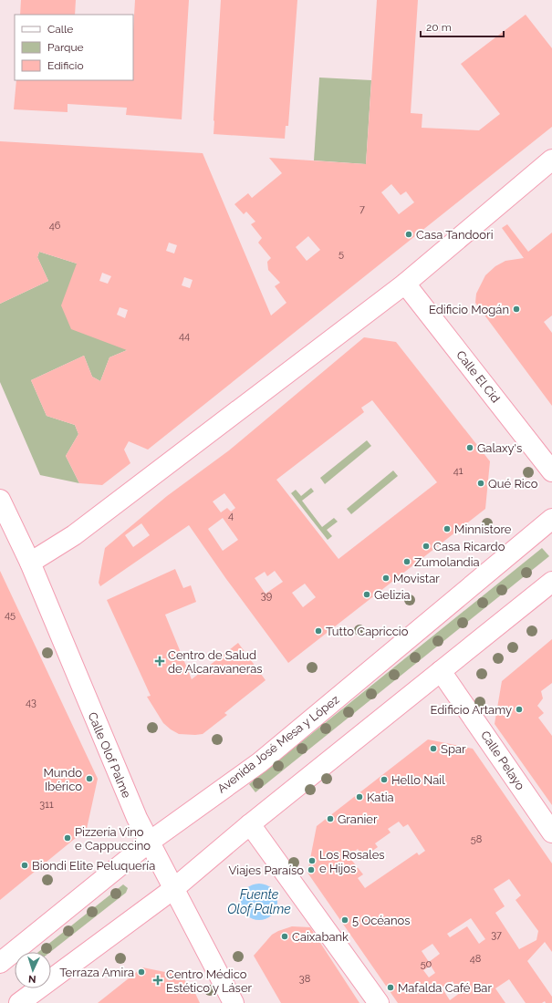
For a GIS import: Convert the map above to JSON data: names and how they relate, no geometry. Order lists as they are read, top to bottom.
{
  "streets": {
    "street": [
      "Calle El Cid",
      "Avenida José Mesa y López",
      "Calle Olof Palme",
      "Calle Pelayo"
    ]
  },
  "crossings": [
    ["Avenida José Mesa y López", "Calle Olof Palme"]
  ],
  "water": ["Fuente Olof Palme"],
  "places": {
    "other": [
      "Casa Tandoori",
      "Edificio Mogán",
      "Galaxy's",
      "Qué Rico",
      "Minnistore",
      "Casa Ricardo",
      "Zumolandia",
      "Movistar",
      "Gelizia",
      "Tutto Capriccio",
      "Edificio Artamy",
      "Spar",
      "Mundo Ibérico",
      "Hello Nail",
      "Katia",
      "Granier",
      "Pizzería Vino e Cappuccino",
      "Los Rosales e Hijos",
      "Biondi Elite Peluquería",
      "Viajes Paraíso",
      "5 Océanos",
      "Caixabank",
      "Terraza Amira",
      "Mafalda Café Bar"
    ],
    "health": ["Centro de Salud de Alcaravaneras", "Centro Médico Estético y Láser"]
  },
  "house_numbers": [
    "7",
    "46",
    "5",
    "44",
    "41",
    "4",
    "39",
    "45",
    "43",
    "311",
    "58",
    "37",
    "48",
    "50",
    "38"
  ],
  "legend": ["Calle", "Parque", "Edificio"],
  "scale_bar": "20 m",
  "north": "bottom"
}
